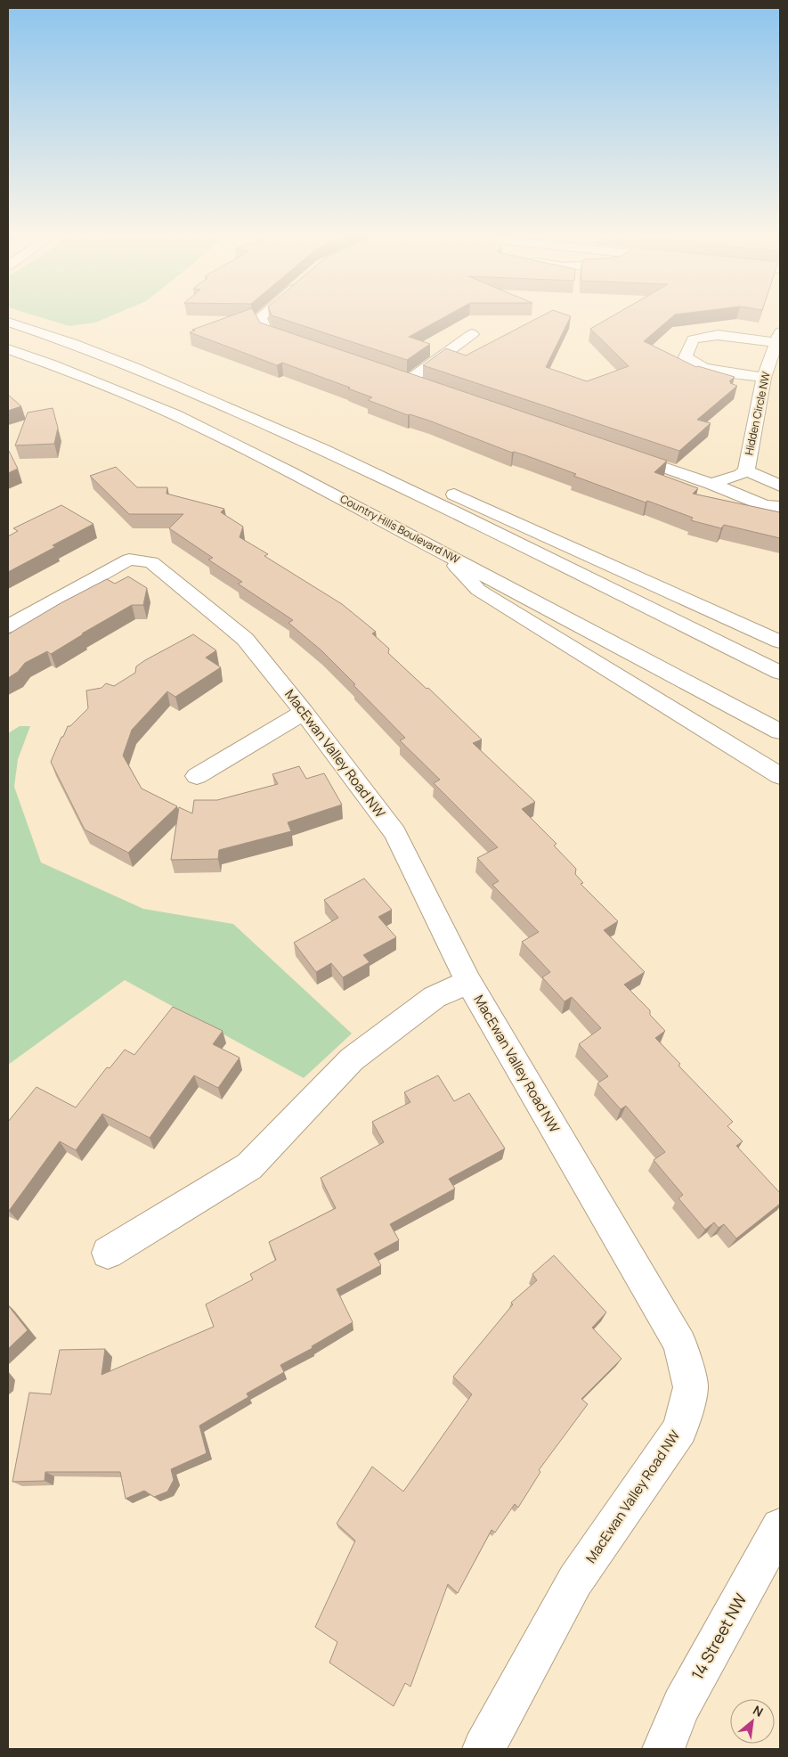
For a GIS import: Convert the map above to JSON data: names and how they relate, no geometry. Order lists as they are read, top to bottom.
{
  "streets": {
    "street": [
      "Hidden Circle NW",
      "Country Hills Boulevard NW",
      "MacEwan Valley Road NW",
      "14 Street NW"
    ]
  },
  "north": "top right"
}
